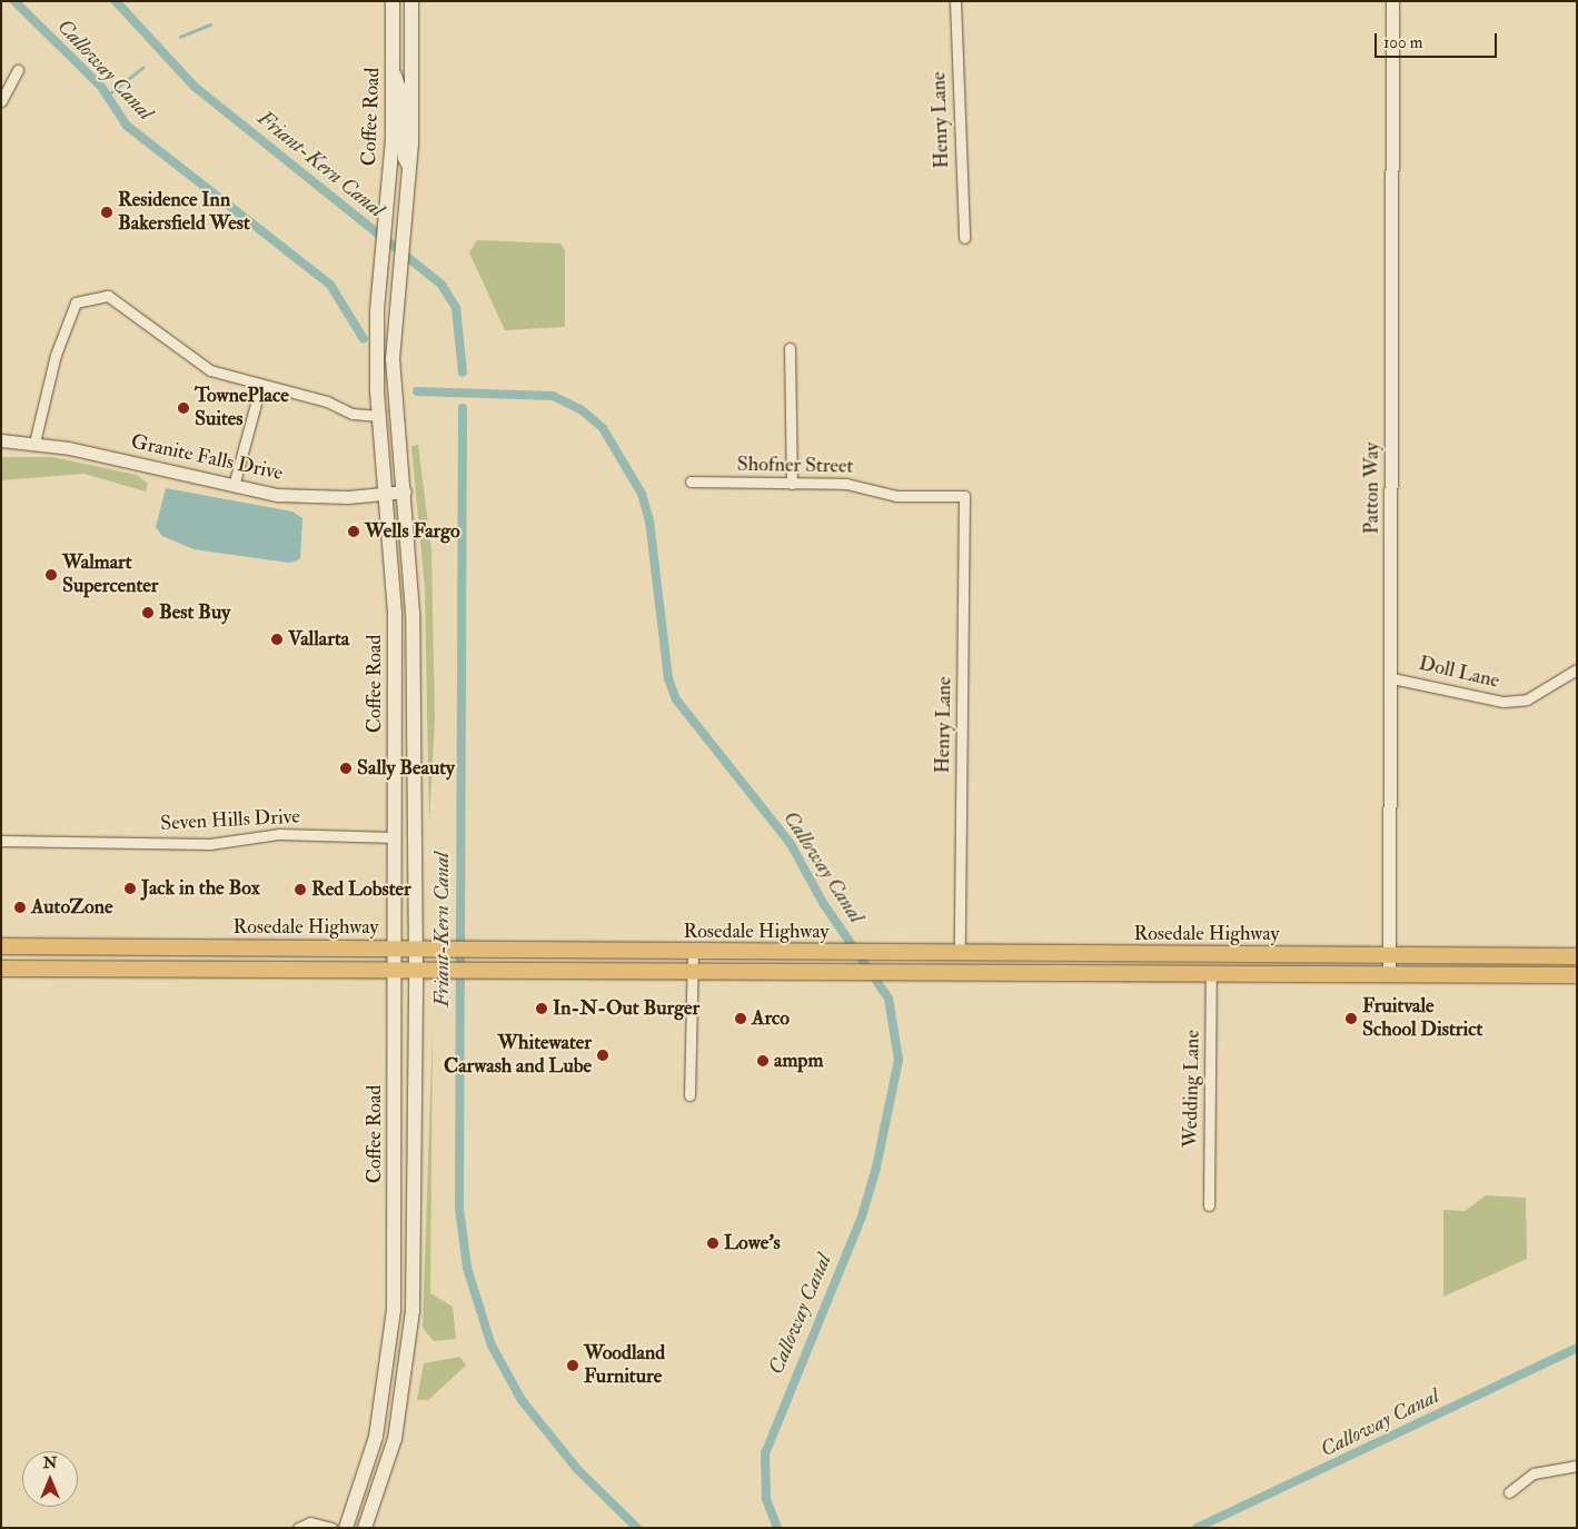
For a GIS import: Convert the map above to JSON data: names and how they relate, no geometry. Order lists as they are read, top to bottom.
{
  "streets": {
    "main road": ["Coffee Road", "Rosedale Highway"],
    "street": [
      "Henry Lane",
      "Granite Falls Drive",
      "Shofner Street",
      "Patton Way",
      "Doll Lane",
      "Seven Hills Drive",
      "Wedding Lane"
    ]
  },
  "crossings": [
    ["Coffee Road", "Granite Falls Drive"],
    ["Coffee Road", "Seven Hills Drive"],
    ["Coffee Road", "Rosedale Highway"],
    ["Henry Lane", "Shofner Street"],
    ["Henry Lane", "Rosedale Highway"],
    ["Patton Way", "Doll Lane"],
    ["Patton Way", "Rosedale Highway"],
    ["Rosedale Highway", "Wedding Lane"]
  ],
  "water": ["Calloway Canal", "Friant-Kern Canal"],
  "places": [
    "Residence Inn Bakersfield West",
    "TownePlace Suites",
    "Wells Fargo",
    "Walmart Supercenter",
    "Best Buy",
    "Vallarta",
    "Sally Beauty",
    "Jack in the Box",
    "Red Lobster",
    "AutoZone",
    "In-N-Out Burger",
    "Arco",
    "Fruitvale School District",
    "Whitewater Carwash and Lube",
    "ampm",
    "Lowe's",
    "Woodland Furniture"
  ],
  "scale_bar": "100 m",
  "north": "top"
}
